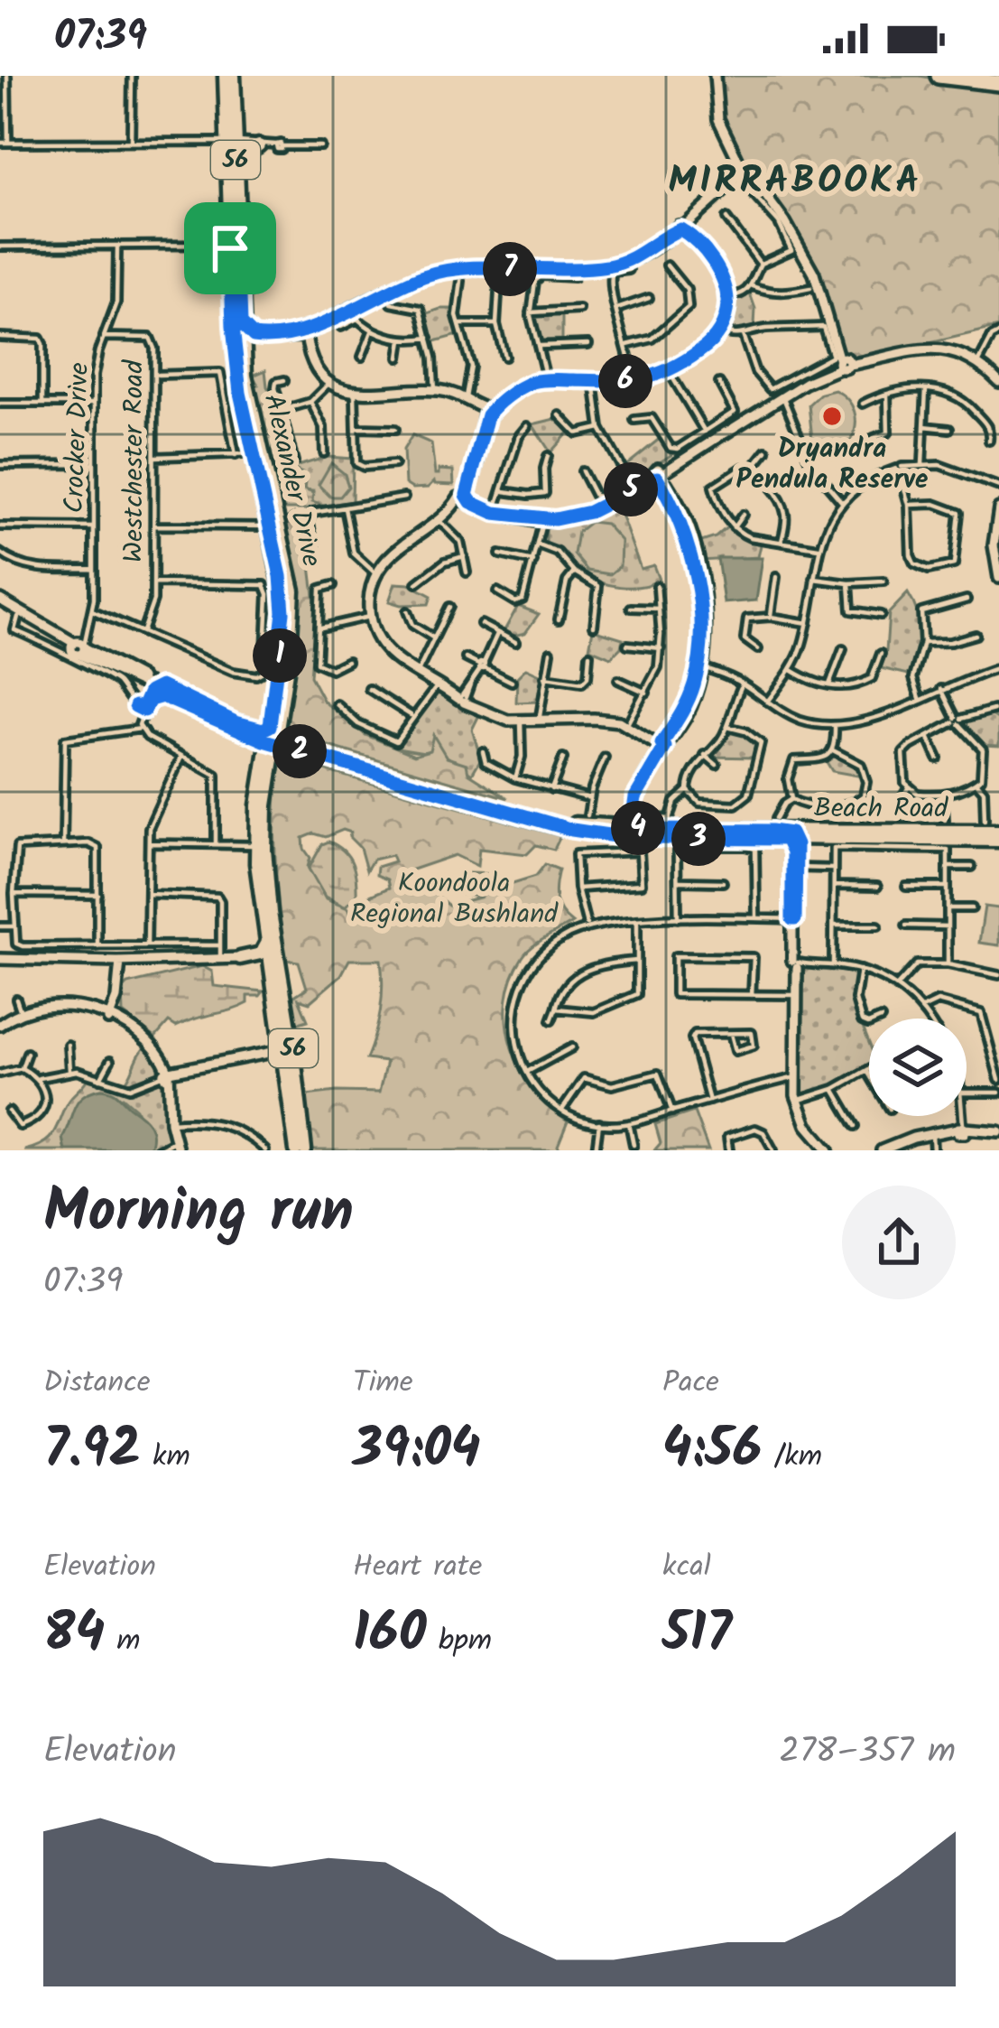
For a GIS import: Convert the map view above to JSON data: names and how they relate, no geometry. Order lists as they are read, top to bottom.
{
  "streets": {
    "main road": ["56", "Alexander Drive", "Beach Road"],
    "street": ["Crocker Drive", "Westchester Road"]
  },
  "crossings": [
    ["Crocker Drive", "Westchester Road"],
    ["Crocker Drive", "Beach Road"],
    ["Alexander Drive", "Beach Road"]
  ],
  "districts": ["MIRRABOOKA"],
  "parks": ["Koondoola Regional Bushland"],
  "places": ["Dryandra Pendula Reserve"],
  "page": {
    "status": "07:39",
    "pins": [
      "7",
      "6",
      "5",
      "1",
      "2",
      "4",
      "3"
    ],
    "heading": ["Morning run", "07:39"],
    "stats": [
      ["Distance", "7.92 km"],
      ["Time", "39:04"],
      ["Pace", "4:56 /km"],
      ["Elevation", "84 m"],
      ["Heart rate", "160 bpm"],
      ["kcal", "517"]
    ],
    "chart": ["Elevation", "278–357 m"]
  }
}
